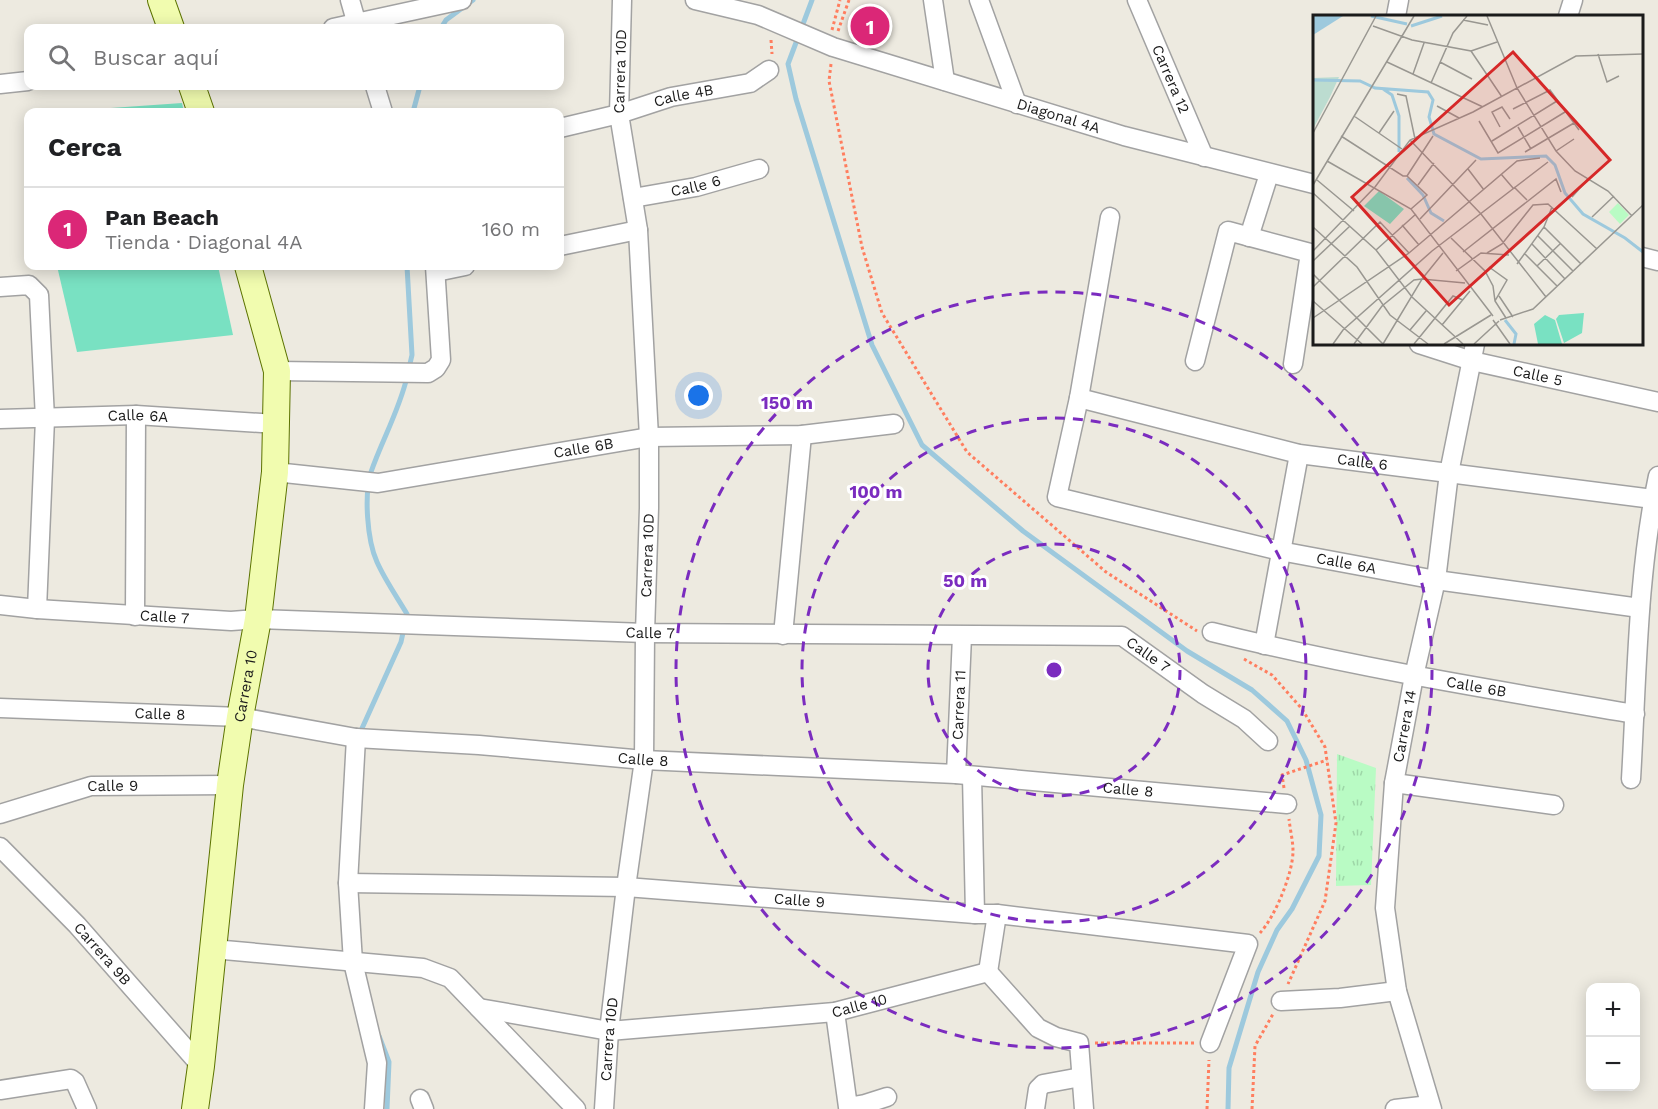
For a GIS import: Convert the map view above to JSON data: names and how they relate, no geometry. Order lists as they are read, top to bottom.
{
  "streets": {
    "street": [
      "Carrera 10D",
      "Carrera 12",
      "Calle 4B",
      "Diagonal 4A",
      "Calle 6",
      "Calle 5",
      "Calle 6A",
      "Calle 6B",
      "Calle 7",
      "Carrera 10",
      "Carrera 11",
      "Calle 8",
      "Carrera 14",
      "Calle 9",
      "Carrera 9B",
      "Calle 10"
    ]
  },
  "crossings": [
    ["Carrera 10D", "Calle 4B"],
    ["Carrera 10D", "Calle 6"],
    ["Carrera 10D", "Calle 6B"],
    ["Carrera 10D", "Calle 7"],
    ["Carrera 10D", "Calle 8"],
    ["Carrera 10D", "Calle 9"],
    ["Carrera 10D", "Calle 10"],
    ["Carrera 12", "Diagonal 4A"],
    ["Calle 6", "Calle 6A"],
    ["Calle 6", "Carrera 14"],
    ["Calle 5", "Carrera 14"],
    ["Calle 6A", "Carrera 10"],
    ["Calle 6A", "Carrera 14"],
    ["Calle 6B", "Carrera 10"],
    ["Calle 6B", "Carrera 14"],
    ["Calle 7", "Carrera 10"],
    ["Calle 7", "Carrera 11"],
    ["Carrera 10", "Calle 8"],
    ["Carrera 10", "Calle 9"],
    ["Carrera 10", "Carrera 9B"],
    ["Carrera 11", "Calle 8"],
    ["Carrera 11", "Calle 9"]
  ],
  "page": {
    "pins": "1",
    "search": "Buscar aquí",
    "heading": "Cerca",
    "list": [
      {
        "mark": "1",
        "name": "Pan Beach",
        "note": "Tienda · Diagonal 4A",
        "value": "160 m"
      }
    ],
    "map_buttons": ["+", "−"]
  },
  "rings": ["150 m", "100 m", "50 m"]
}
